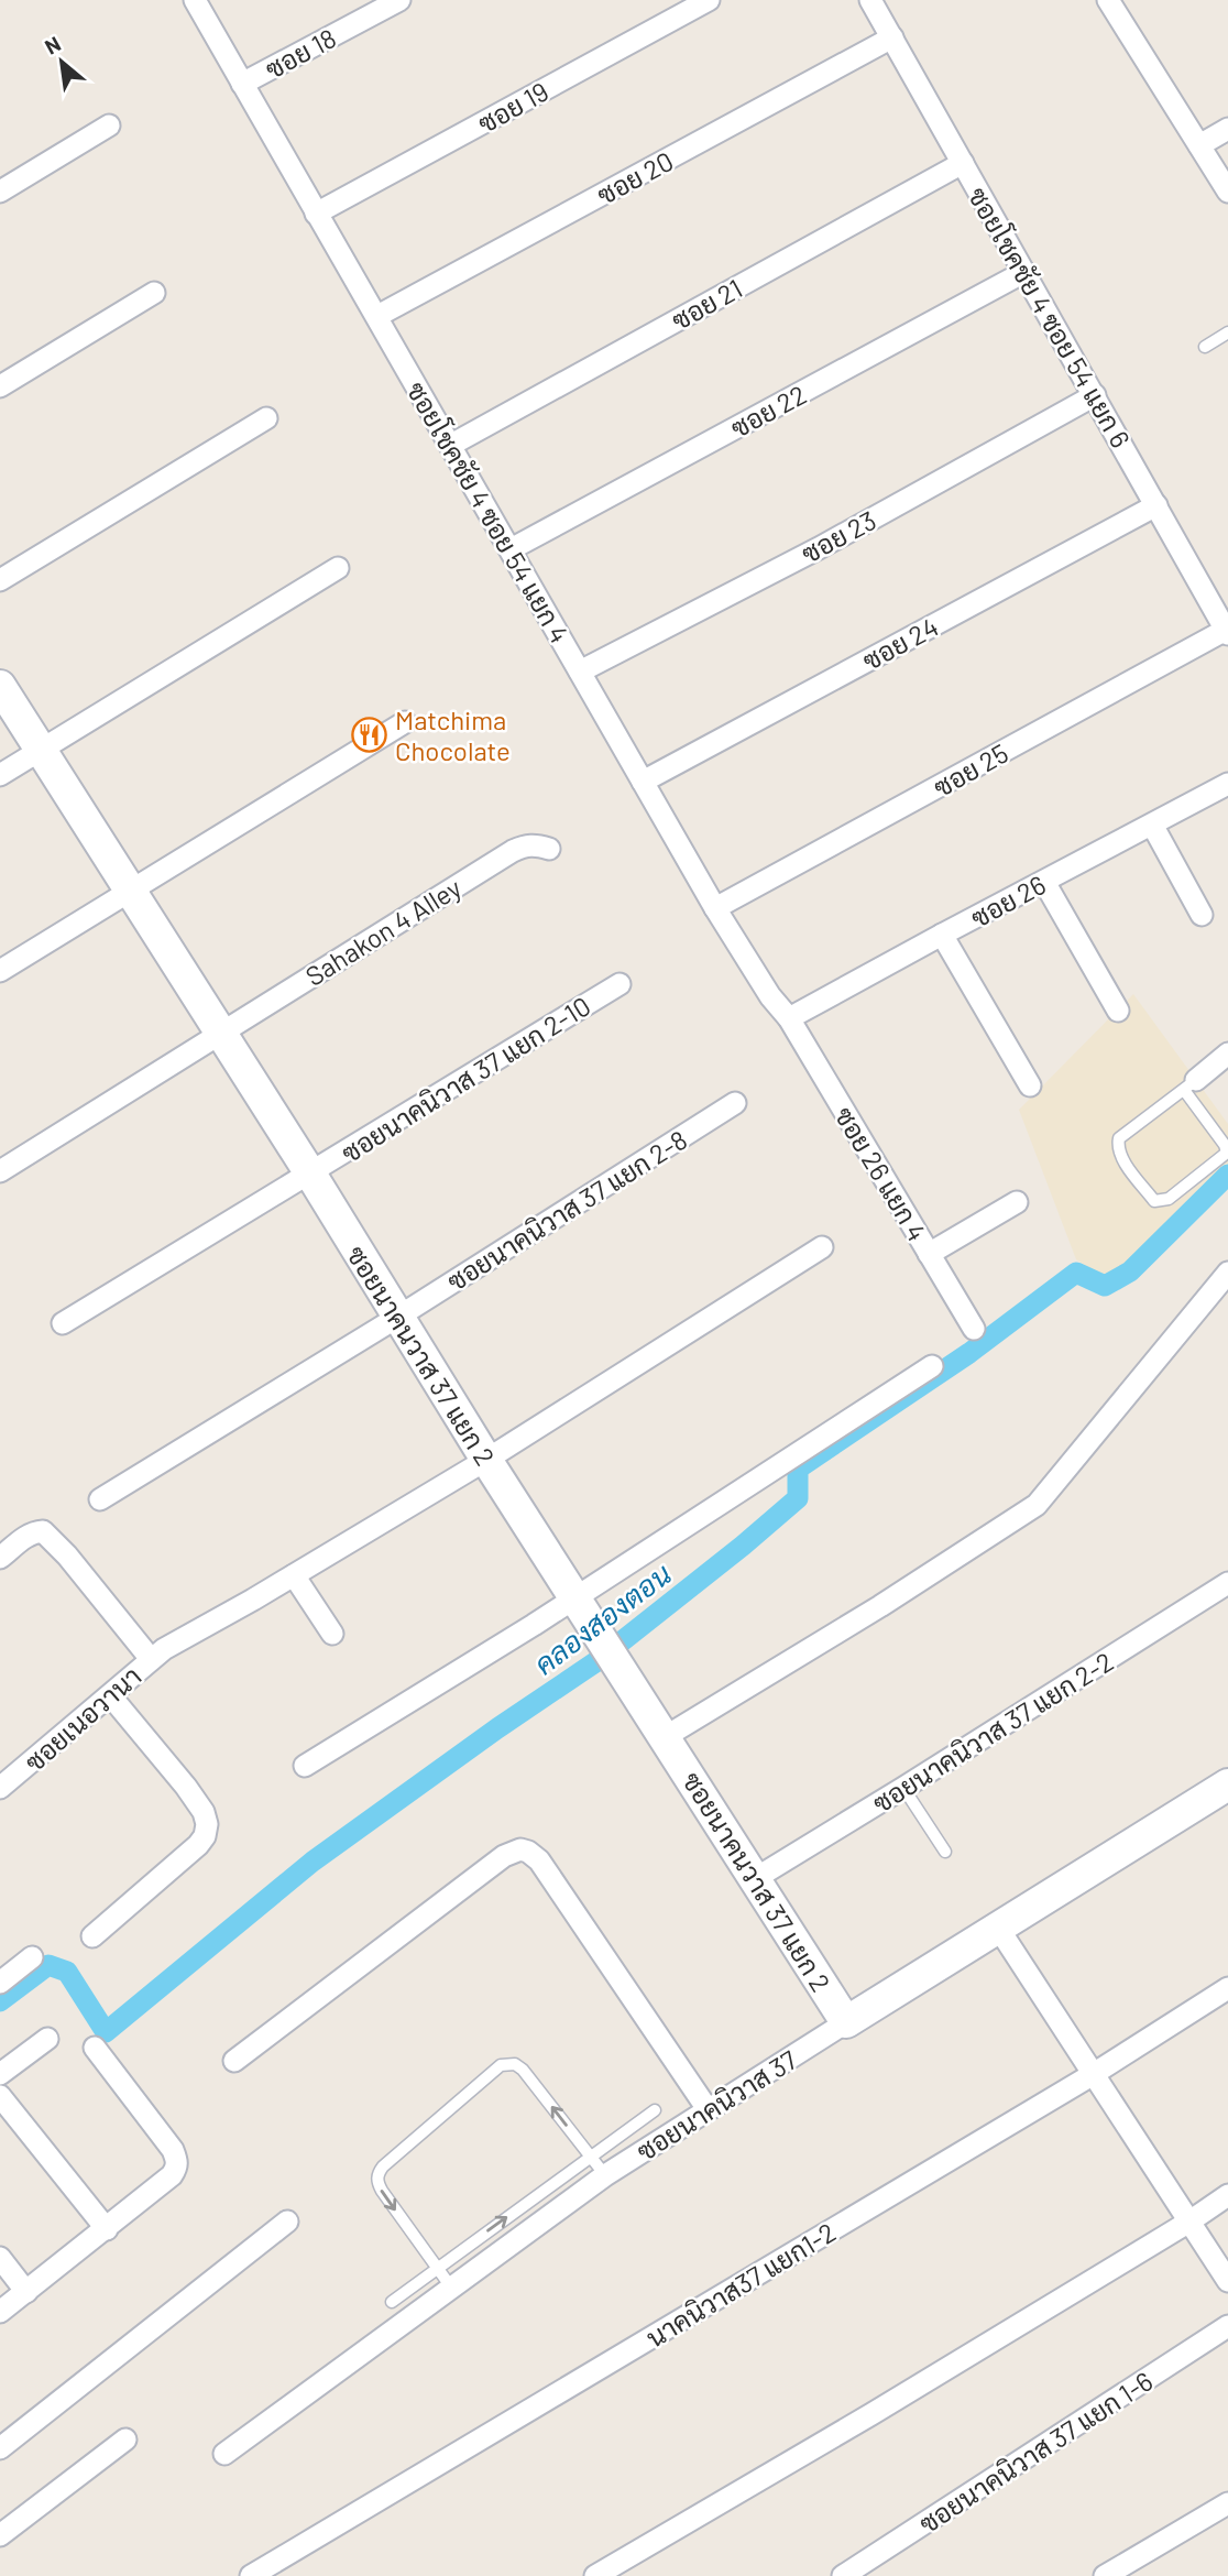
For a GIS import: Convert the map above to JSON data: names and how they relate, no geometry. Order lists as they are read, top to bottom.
{
  "streets": {
    "street": [
      "ซอย 18",
      "ซอย 19",
      "ซอย 20",
      "ซอย 21",
      "ซอยโชคชัย 4 ซอย 54 แยก 6",
      "ซอย 22",
      "ซอยโชคชัย 4 ซอย 54 แยก 4",
      "ซอย 23",
      "ซอย 24",
      "ซอย 25",
      "ซอย 26",
      "Sahakon 4 Alley",
      "ซอยนาคนิวาส 37 แยก 2-10",
      "ซอย 26 แยก 4",
      "ซอยนาคนิวาส 37 แยก 2-8",
      "ซอยนาคนวาส 37 แยก 2",
      "ซอยเนอวานา",
      "ซอยนาคนิวาส 37 แยก 2-2",
      "ซอยนาคนิวาส 37",
      "นาคนิวาส37 แยก1-2",
      "ซอยนาคนิวาส 37 แยก 1-6"
    ]
  },
  "crossings": [
    ["ซอย 18", "ซอยโชคชัย 4 ซอย 54 แยก 4"],
    ["ซอย 19", "ซอยโชคชัย 4 ซอย 54 แยก 4"],
    ["ซอย 20", "ซอยโชคชัย 4 ซอย 54 แยก 6"],
    ["ซอย 20", "ซอยโชคชัย 4 ซอย 54 แยก 4"],
    ["ซอย 21", "ซอยโชคชัย 4 ซอย 54 แยก 6"],
    ["ซอย 21", "ซอยโชคชัย 4 ซอย 54 แยก 4"],
    ["ซอยโชคชัย 4 ซอย 54 แยก 6", "ซอย 22"],
    ["ซอยโชคชัย 4 ซอย 54 แยก 6", "ซอย 23"],
    ["ซอยโชคชัย 4 ซอย 54 แยก 6", "ซอย 24"],
    ["ซอยโชคชัย 4 ซอย 54 แยก 6", "ซอย 25"],
    ["ซอย 22", "ซอยโชคชัย 4 ซอย 54 แยก 4"],
    ["ซอยโชคชัย 4 ซอย 54 แยก 4", "ซอย 23"],
    ["ซอยโชคชัย 4 ซอย 54 แยก 4", "ซอย 24"],
    ["ซอยโชคชัย 4 ซอย 54 แยก 4", "ซอย 25"],
    ["ซอยโชคชัย 4 ซอย 54 แยก 4", "ซอย 26"],
    ["ซอยโชคชัย 4 ซอย 54 แยก 4", "ซอย 26 แยก 4"],
    ["ซอย 26", "ซอย 26 แยก 4"],
    ["Sahakon 4 Alley", "ซอยนาคนวาส 37 แยก 2"],
    ["ซอยนาคนิวาส 37 แยก 2-10", "ซอยนาคนวาส 37 แยก 2"],
    ["ซอยนาคนิวาส 37 แยก 2-8", "ซอยนาคนวาส 37 แยก 2"],
    ["ซอยนาคนวาส 37 แยก 2", "ซอยเนอวานา"],
    ["ซอยนาคนวาส 37 แยก 2", "ซอยนาคนิวาส 37 แยก 2-2"],
    ["ซอยนาคนวาส 37 แยก 2", "ซอยนาคนิวาส 37"]
  ],
  "water": ["คลองสองตอน"],
  "places": {
    "restaurant": ["Matchima Chocolate"]
  },
  "north": "top left"
}
